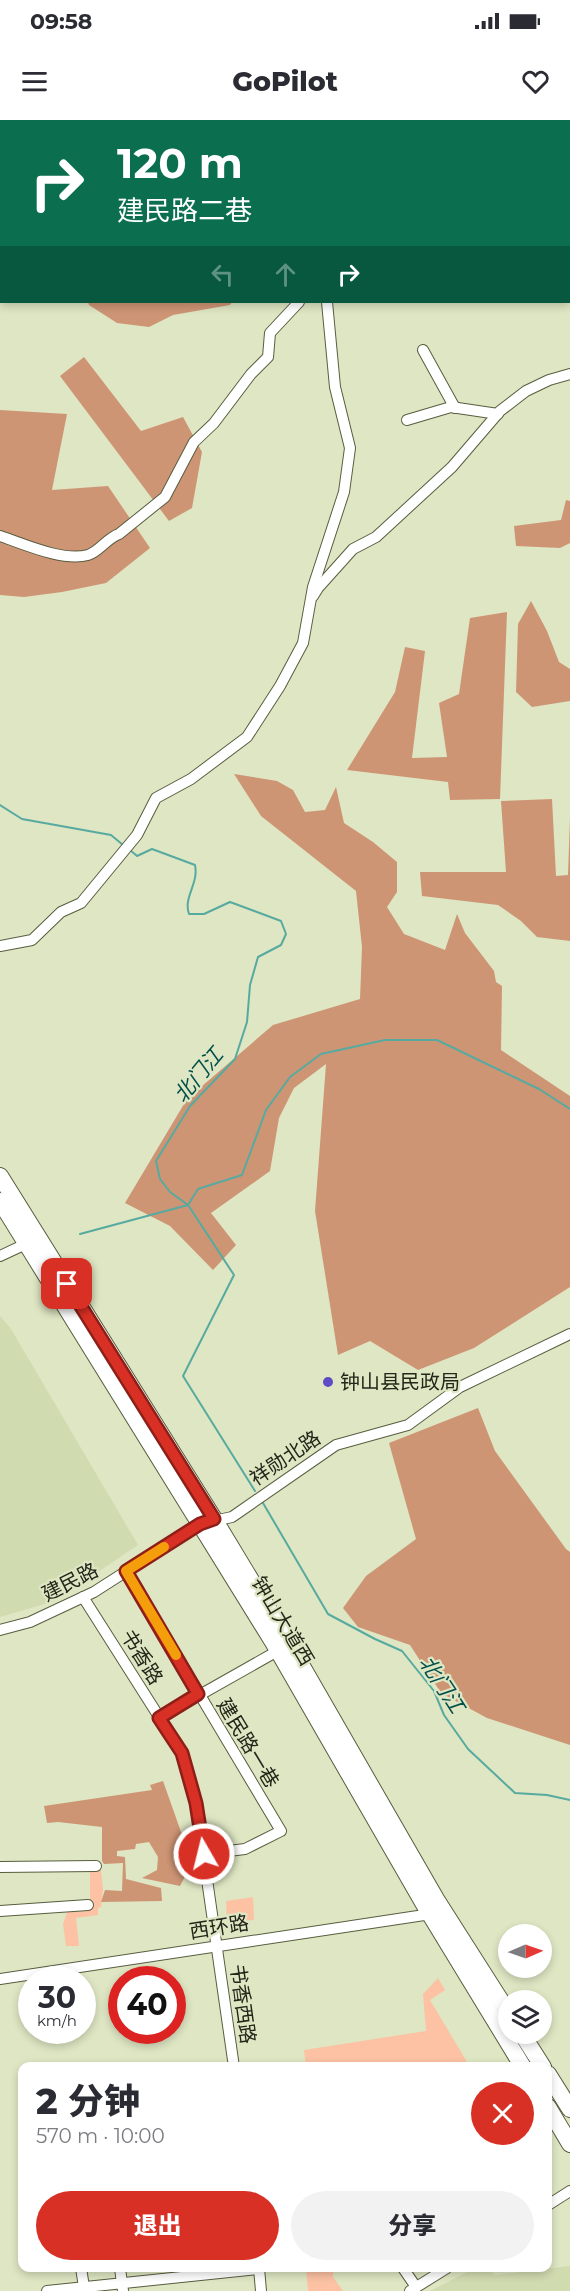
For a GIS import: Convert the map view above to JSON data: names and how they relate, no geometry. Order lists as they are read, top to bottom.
{
  "streets": {
    "highway": ["钟山大道西"],
    "street": [
      "祥勋北路",
      "建民路",
      "书香路",
      "建民路一巷",
      "西环路",
      "书香西路"
    ]
  },
  "crossings": [
    ["祥勋北路", "建民路"],
    ["祥勋北路", "钟山大道西"],
    ["建民路", "钟山大道西"],
    ["建民路", "书香路"],
    ["建民路", "建民路一巷"],
    ["钟山大道西", "西环路"],
    ["书香路", "建民路一巷"],
    ["书香路", "西环路"],
    ["书香路", "书香西路"],
    ["西环路", "书香西路"]
  ],
  "water": ["北门江"],
  "places": ["钟山县民政局"],
  "north": "right",
  "page": {
    "status": "09:58",
    "header": "GoPilot",
    "turn": ["120 m", "建民路二巷"],
    "speed": "30 km/h",
    "limit": "40",
    "heading": ["2 分钟", "570 m · 10:00"],
    "buttons": ["退出", "分享"]
  }
}
